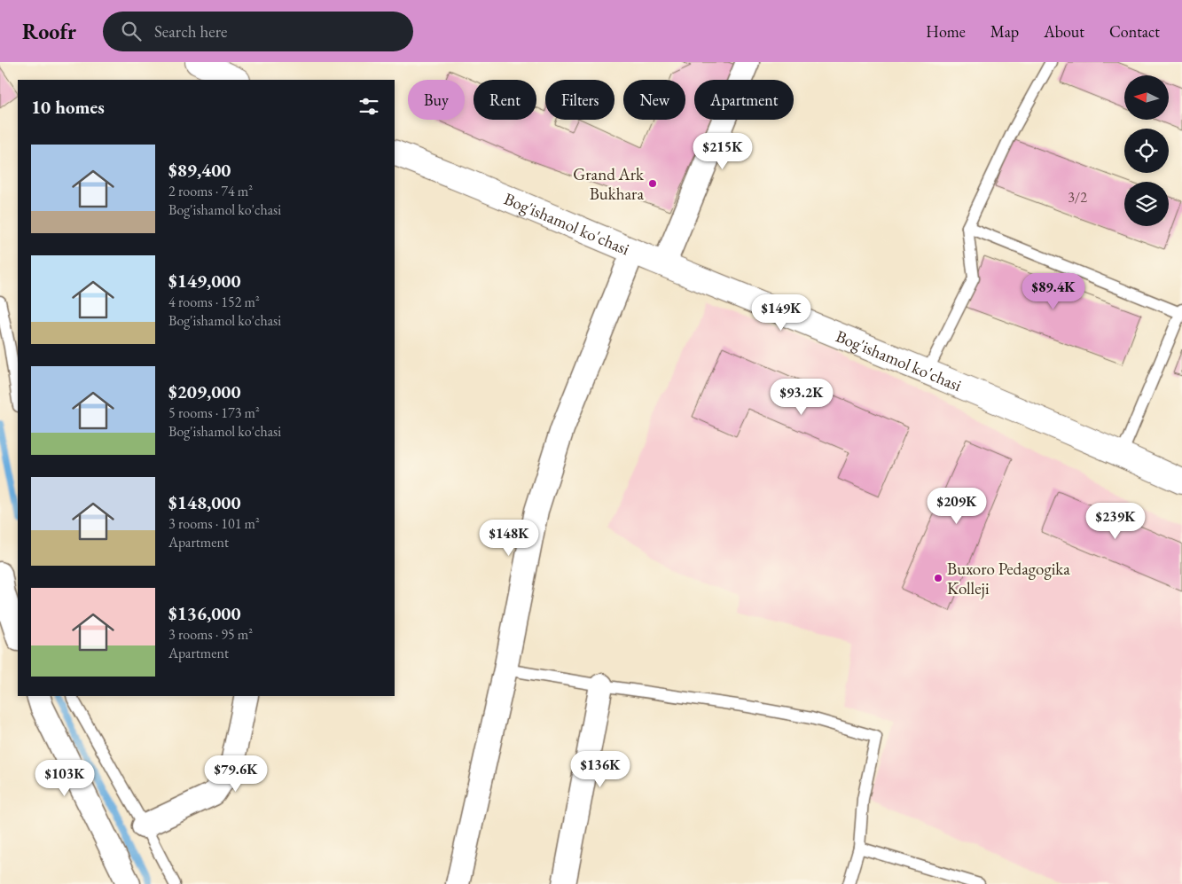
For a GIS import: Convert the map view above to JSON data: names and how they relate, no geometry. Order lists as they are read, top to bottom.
{
  "streets": {
    "street": ["Bog'ishamol ko'chasi"]
  },
  "places": ["Grand Ark Bukhara", "Buxoro Pedagogika Kolleji"],
  "house_numbers": ["3/2"],
  "north": "left",
  "page": {
    "header": "Roofr",
    "search": "Search here",
    "nav": [
      "Home",
      "Map",
      "About",
      "Contact"
    ],
    "chip": [
      "Buy",
      "Rent",
      "Filters",
      "New",
      "Apartment"
    ],
    "heading": "10 homes",
    "price": [
      "$215K",
      "$89.4K",
      "$149K",
      "$93.2K",
      "$209K",
      "$239K",
      "$148K",
      "$136K",
      "$79.6K",
      "$103K"
    ],
    "list": [
      {
        "name": "$89,400",
        "note": "2 rooms · 74 m² · Bog'ishamol ko'chasi"
      },
      {
        "name": "$149,000",
        "note": "4 rooms · 152 m² · Bog'ishamol ko'chasi"
      },
      {
        "name": "$209,000",
        "note": "5 rooms · 173 m² · Bog'ishamol ko'chasi"
      },
      {
        "name": "$148,000",
        "note": "3 rooms · 101 m² · Apartment"
      },
      {
        "name": "$136,000",
        "note": "3 rooms · 95 m² · Apartment"
      }
    ]
  }
}
